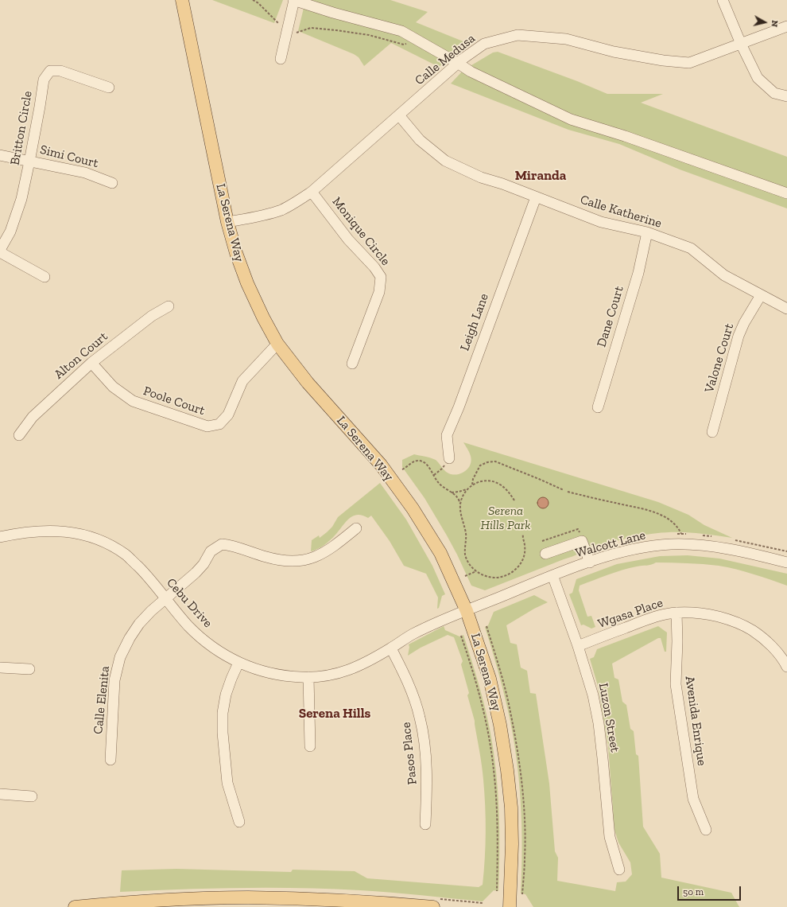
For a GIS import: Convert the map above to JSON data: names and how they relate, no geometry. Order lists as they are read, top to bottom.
{
  "streets": {
    "main road": ["La Serena Way"],
    "street": [
      "Calle Medusa",
      "Britton Circle",
      "Simi Court",
      "Calle Katherine",
      "Monique Circle",
      "Dane Court",
      "Leigh Lane",
      "Alton Court",
      "Valone Court",
      "Poole Court",
      "Walcott Lane",
      "Cebu Drive",
      "Wgasa Place",
      "Calle Elenita",
      "Luzon Street",
      "Avenida Enrique",
      "Pasos Place"
    ]
  },
  "crossings": [
    ["Calle Medusa", "Calle Katherine"],
    ["Calle Medusa", "La Serena Way"],
    ["Calle Medusa", "Monique Circle"],
    ["Britton Circle", "Simi Court"],
    ["Calle Katherine", "Dane Court"],
    ["Calle Katherine", "Leigh Lane"],
    ["Calle Katherine", "Valone Court"],
    ["La Serena Way", "Poole Court"],
    ["La Serena Way", "Walcott Lane"],
    ["La Serena Way", "Cebu Drive"],
    ["Alton Court", "Poole Court"],
    ["Walcott Lane", "Cebu Drive"],
    ["Walcott Lane", "Luzon Street"],
    ["Cebu Drive", "Calle Elenita"],
    ["Cebu Drive", "Pasos Place"],
    ["Wgasa Place", "Luzon Street"],
    ["Wgasa Place", "Avenida Enrique"]
  ],
  "districts": ["Miranda", "Serena Hills"],
  "parks": ["Serena Hills Park"],
  "scale_bar": "50 m",
  "north": "right"
}
